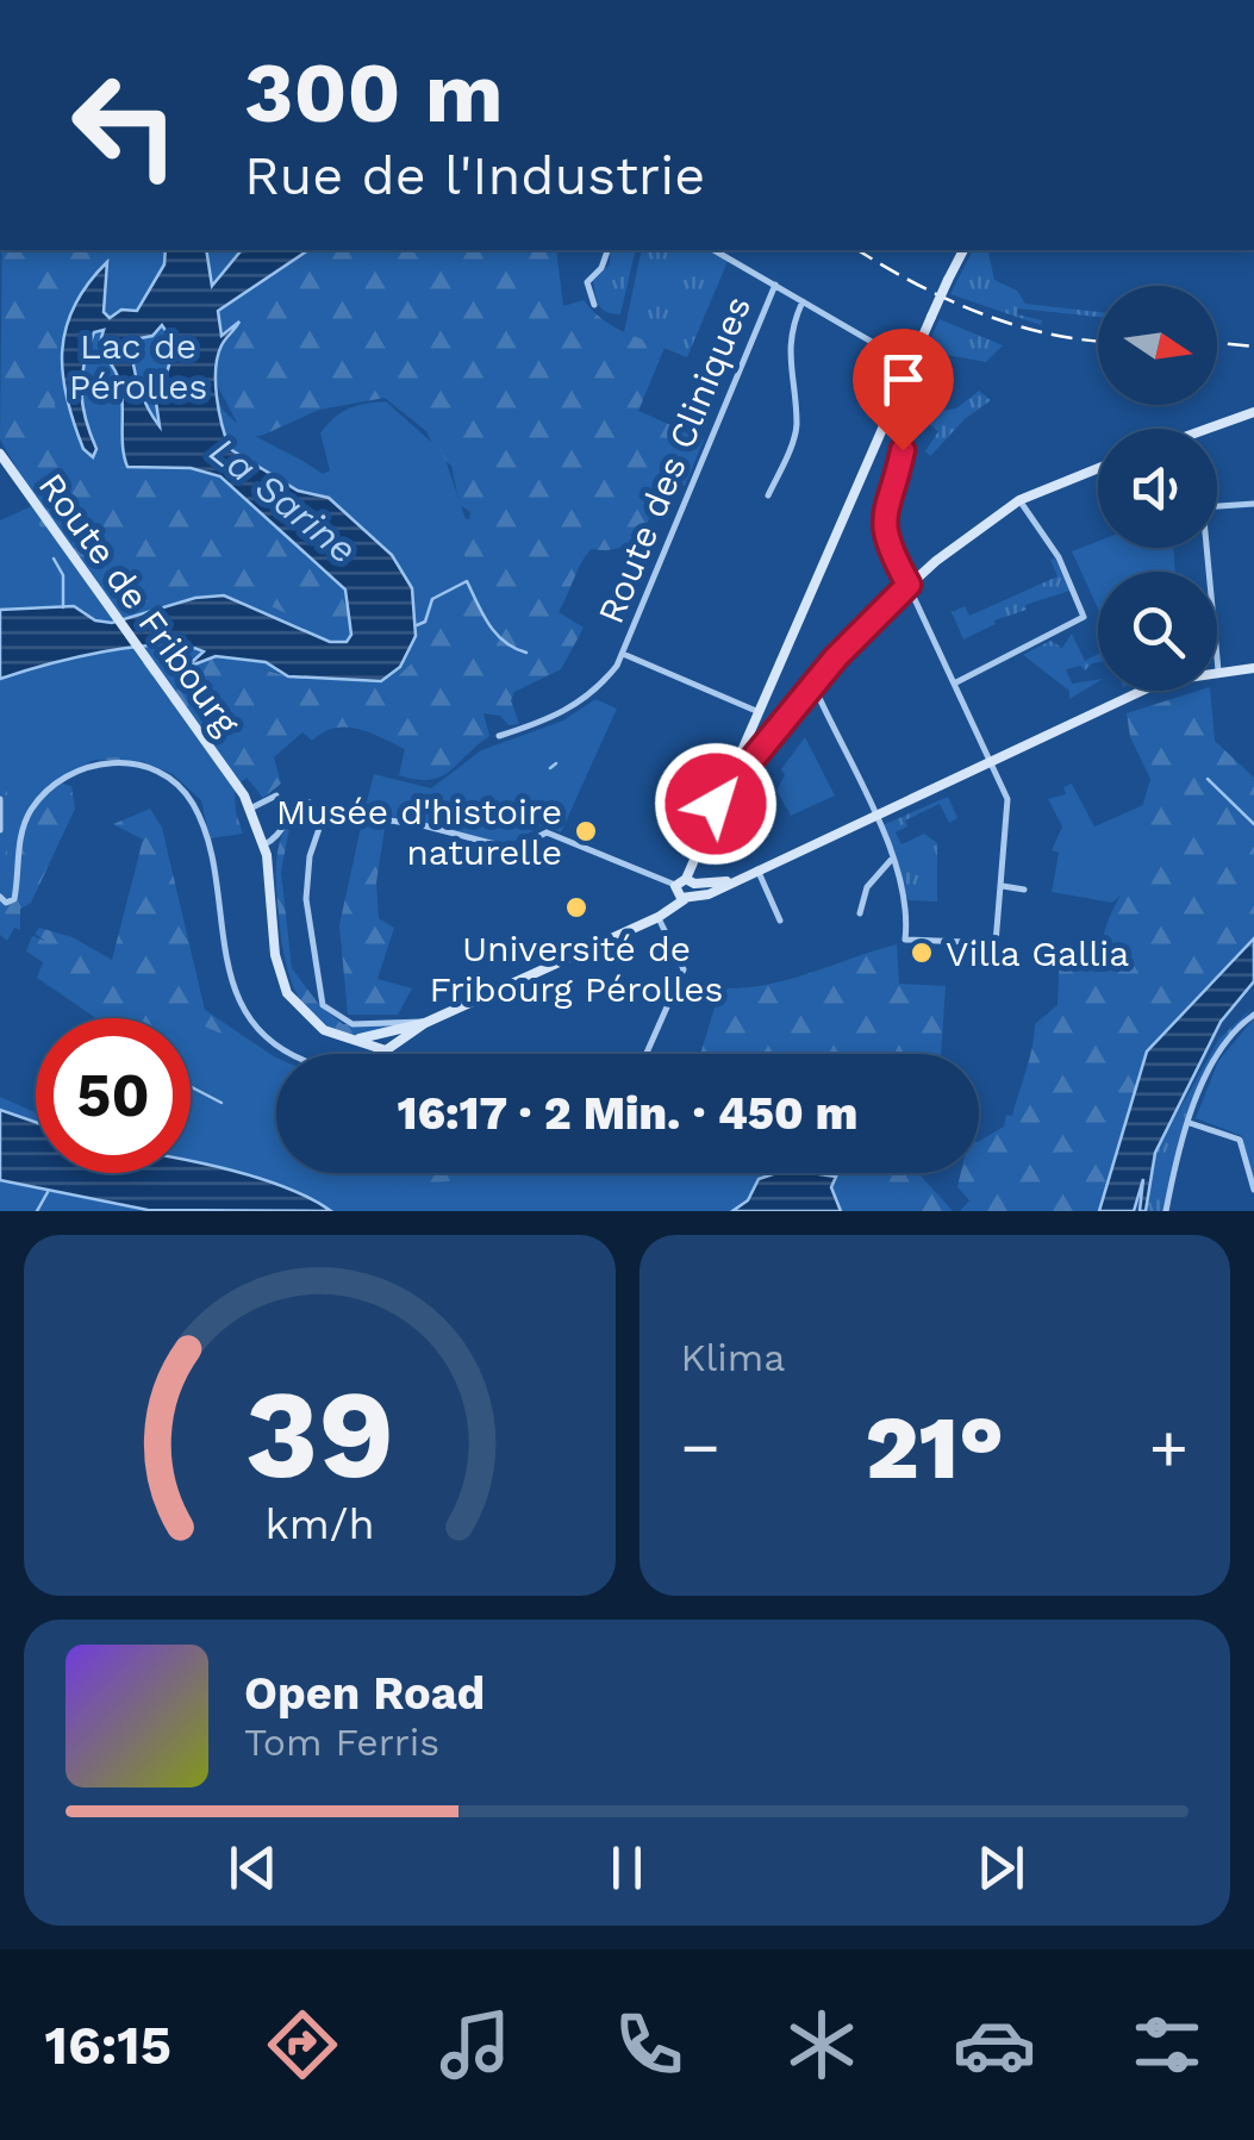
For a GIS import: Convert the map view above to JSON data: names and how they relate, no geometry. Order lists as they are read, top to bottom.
{
  "streets": {
    "main road": ["Route de Fribourg"],
    "street": ["Route des Cliniques"]
  },
  "water": ["La Sarine"],
  "parks": ["Lac de Pérolles"],
  "places": ["Musée d'histoire naturelle", "Université de Fribourg Pérolles", "Villa Gallia"],
  "north": "right",
  "page": {
    "turn": ["300 m", "Rue de l'Industrie"],
    "limit": "50",
    "trip": "16:17 · 2 Min. · 450 m",
    "tile": "Klima",
    "heat": ["−", "21°", "+"],
    "song": ["Open Road", "Tom Ferris"],
    "tabs": "16:15",
    "gauge": ["39", "km/h"]
  }
}
